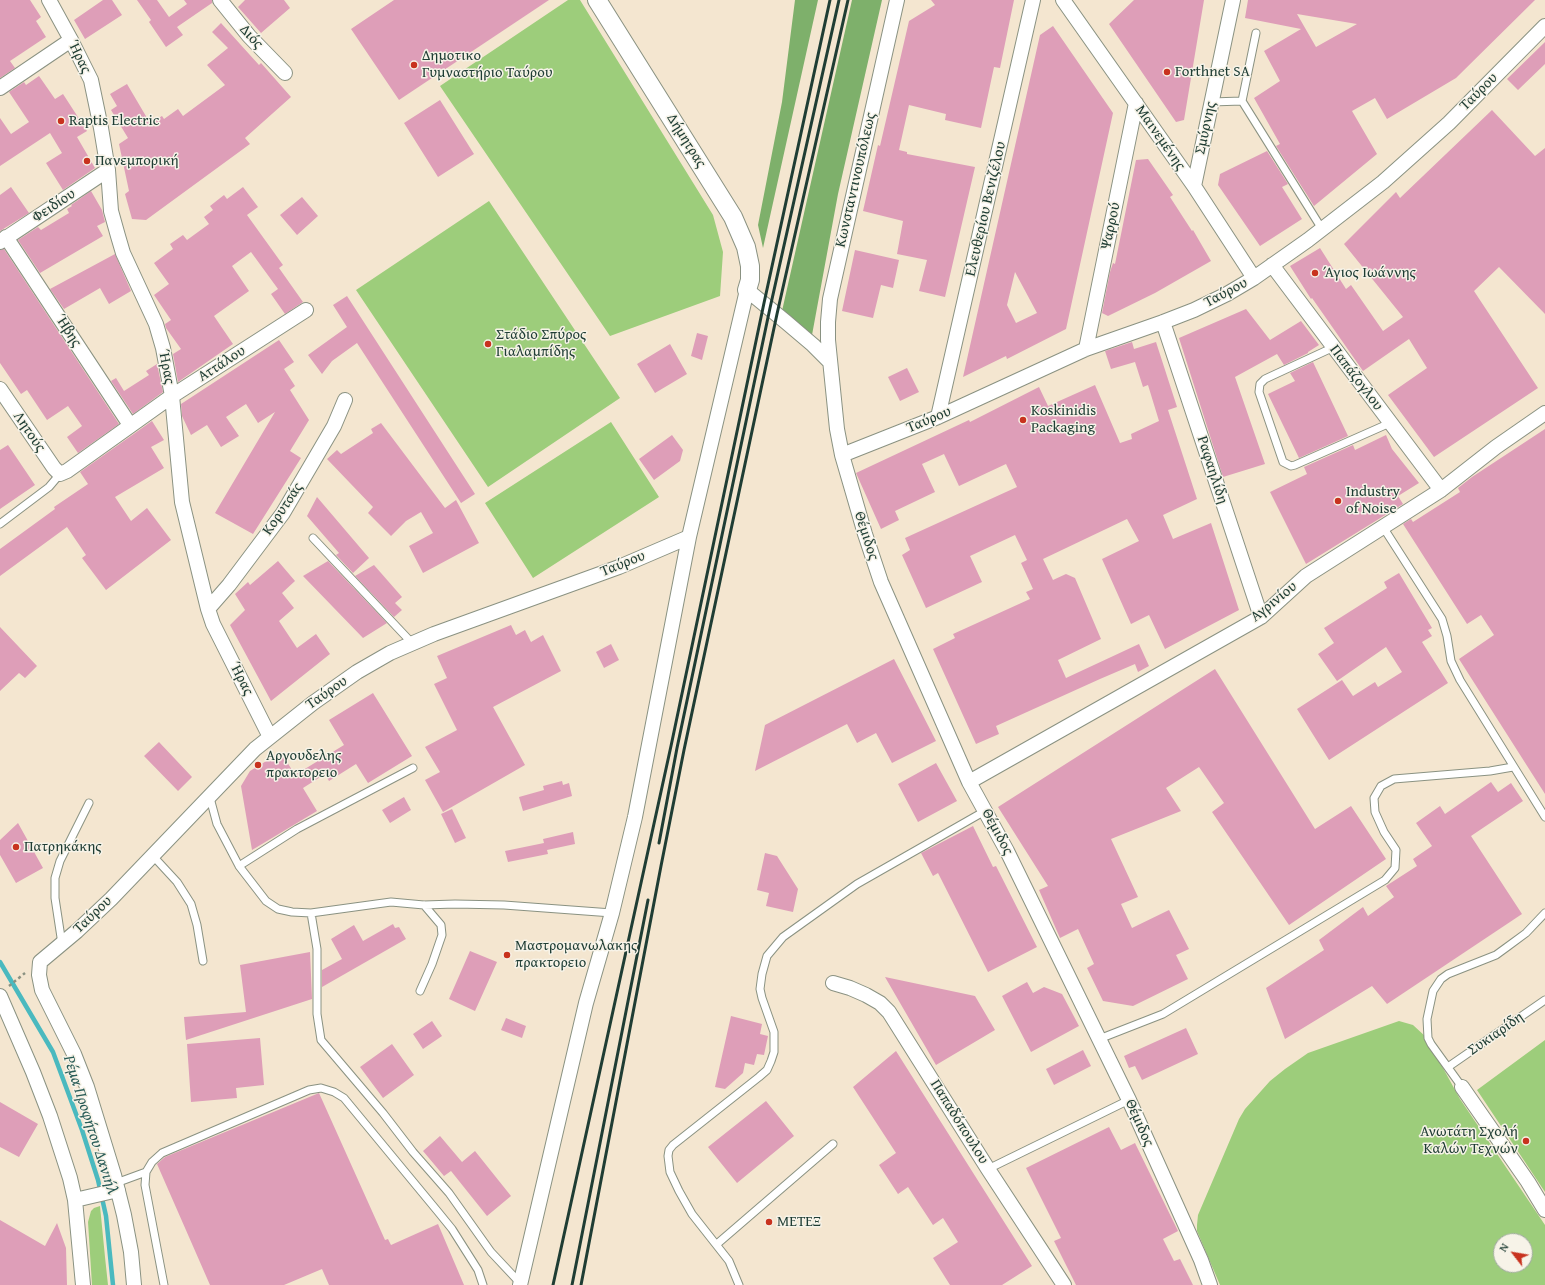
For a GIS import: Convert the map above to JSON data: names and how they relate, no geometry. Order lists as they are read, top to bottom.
{
  "streets": {
    "street": [
      "Διός",
      "Ήρας",
      "Ταύρου",
      "Σμύρνης",
      "Μαινεμένης",
      "Δήμητρας",
      "Κωνσταντινουπόλεως",
      "Φειδίου",
      "Ελευθερίου Βενιζέλου",
      "Ψαρρού",
      "Ήβης",
      "Αττάλου",
      "Παπάζογλου",
      "Λητούς",
      "Ραφαηλίδη",
      "Κορυτσάς",
      "Θέμιδος",
      "Αγρινίου",
      "Παπαδόπουλου"
    ],
    "lane": ["Συκιαρίδη"]
  },
  "crossings": [
    ["Ήρας", "Ταύρου"],
    ["Ήρας", "Φειδίου"],
    ["Ήρας", "Αττάλου"],
    ["Ήρας", "Κορυτσάς"],
    ["Ταύρου", "Μαινεμένης"],
    ["Ταύρου", "Ελευθερίου Βενιζέλου"],
    ["Ταύρου", "Ψαρρού"],
    ["Ταύρου", "Παπάζογλου"],
    ["Ταύρου", "Ραφαηλίδη"],
    ["Ταύρου", "Θέμιδος"],
    ["Σμύρνης", "Μαινεμένης"],
    ["Μαινεμένης", "Ψαρρού"],
    ["Κωνσταντινουπόλεως", "Θέμιδος"],
    ["Φειδίου", "Ήβης"],
    ["Ήβης", "Αττάλου"],
    ["Αττάλου", "Λητούς"],
    ["Παπάζογλου", "Αγρινίου"],
    ["Ραφαηλίδη", "Αγρινίου"],
    ["Θέμιδος", "Αγρινίου"]
  ],
  "water": ["Ρέμα Προφήτου Δανιήλ"],
  "places": [
    "Δημοτικο Γυμναστήριο Ταύρου",
    "Forthnet SA",
    "Raptis Electric",
    "Πανεμπορική",
    "Άγιος Ιωάννης",
    "Στάδιο Σπύρος Γιαλαμπίδης",
    "Koskinidis Packaging",
    "Industry of Noise",
    "Αργουδελης πρακτορειο",
    "Πατρηκάκης",
    "Μαστρομανωλακης πρακτορειο",
    "Ανωτάτη Σχολή Καλών Τεχνών",
    "ΜΕΤΕΞ"
  ],
  "north": "top left"
}
